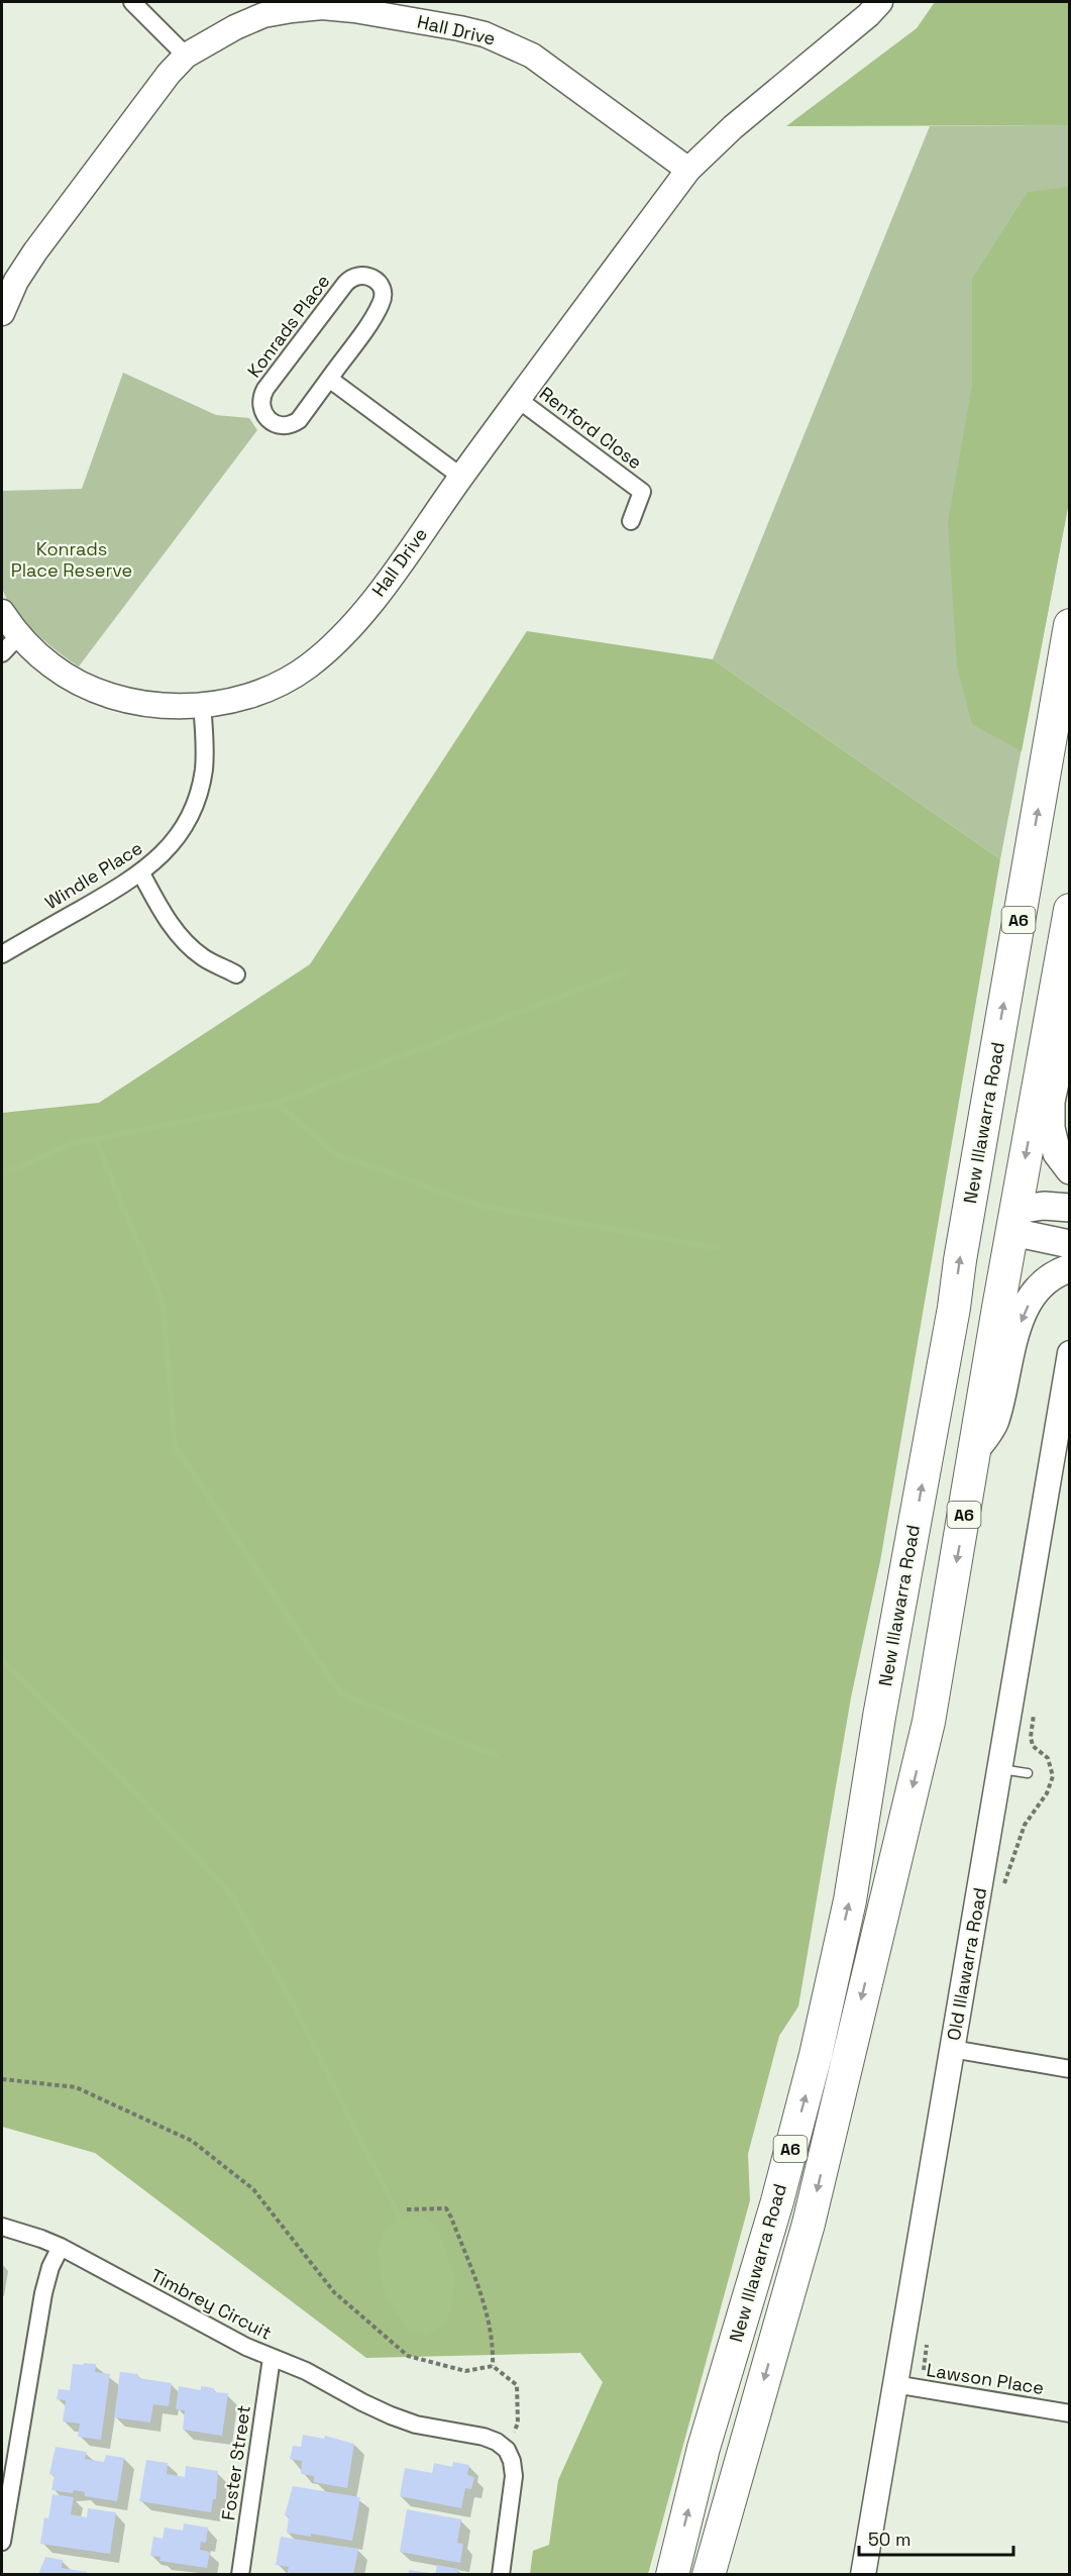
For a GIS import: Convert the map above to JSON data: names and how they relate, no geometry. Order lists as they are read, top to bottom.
{
  "streets": {
    "highway": ["A6", "New Illawarra Road"],
    "street": [
      "Hall Drive",
      "Konrads Place",
      "Renford Close",
      "Windle Place",
      "Old Illawarra Road",
      "Timbrey Circuit",
      "Lawson Place",
      "Foster Street"
    ]
  },
  "crossings": [
    ["Hall Drive", "Renford Close"],
    ["Hall Drive", "Windle Place"],
    ["Old Illawarra Road", "Lawson Place"],
    ["Timbrey Circuit", "Foster Street"]
  ],
  "parks": ["Konrads Place Reserve"],
  "scale_bar": "50 m"
}
